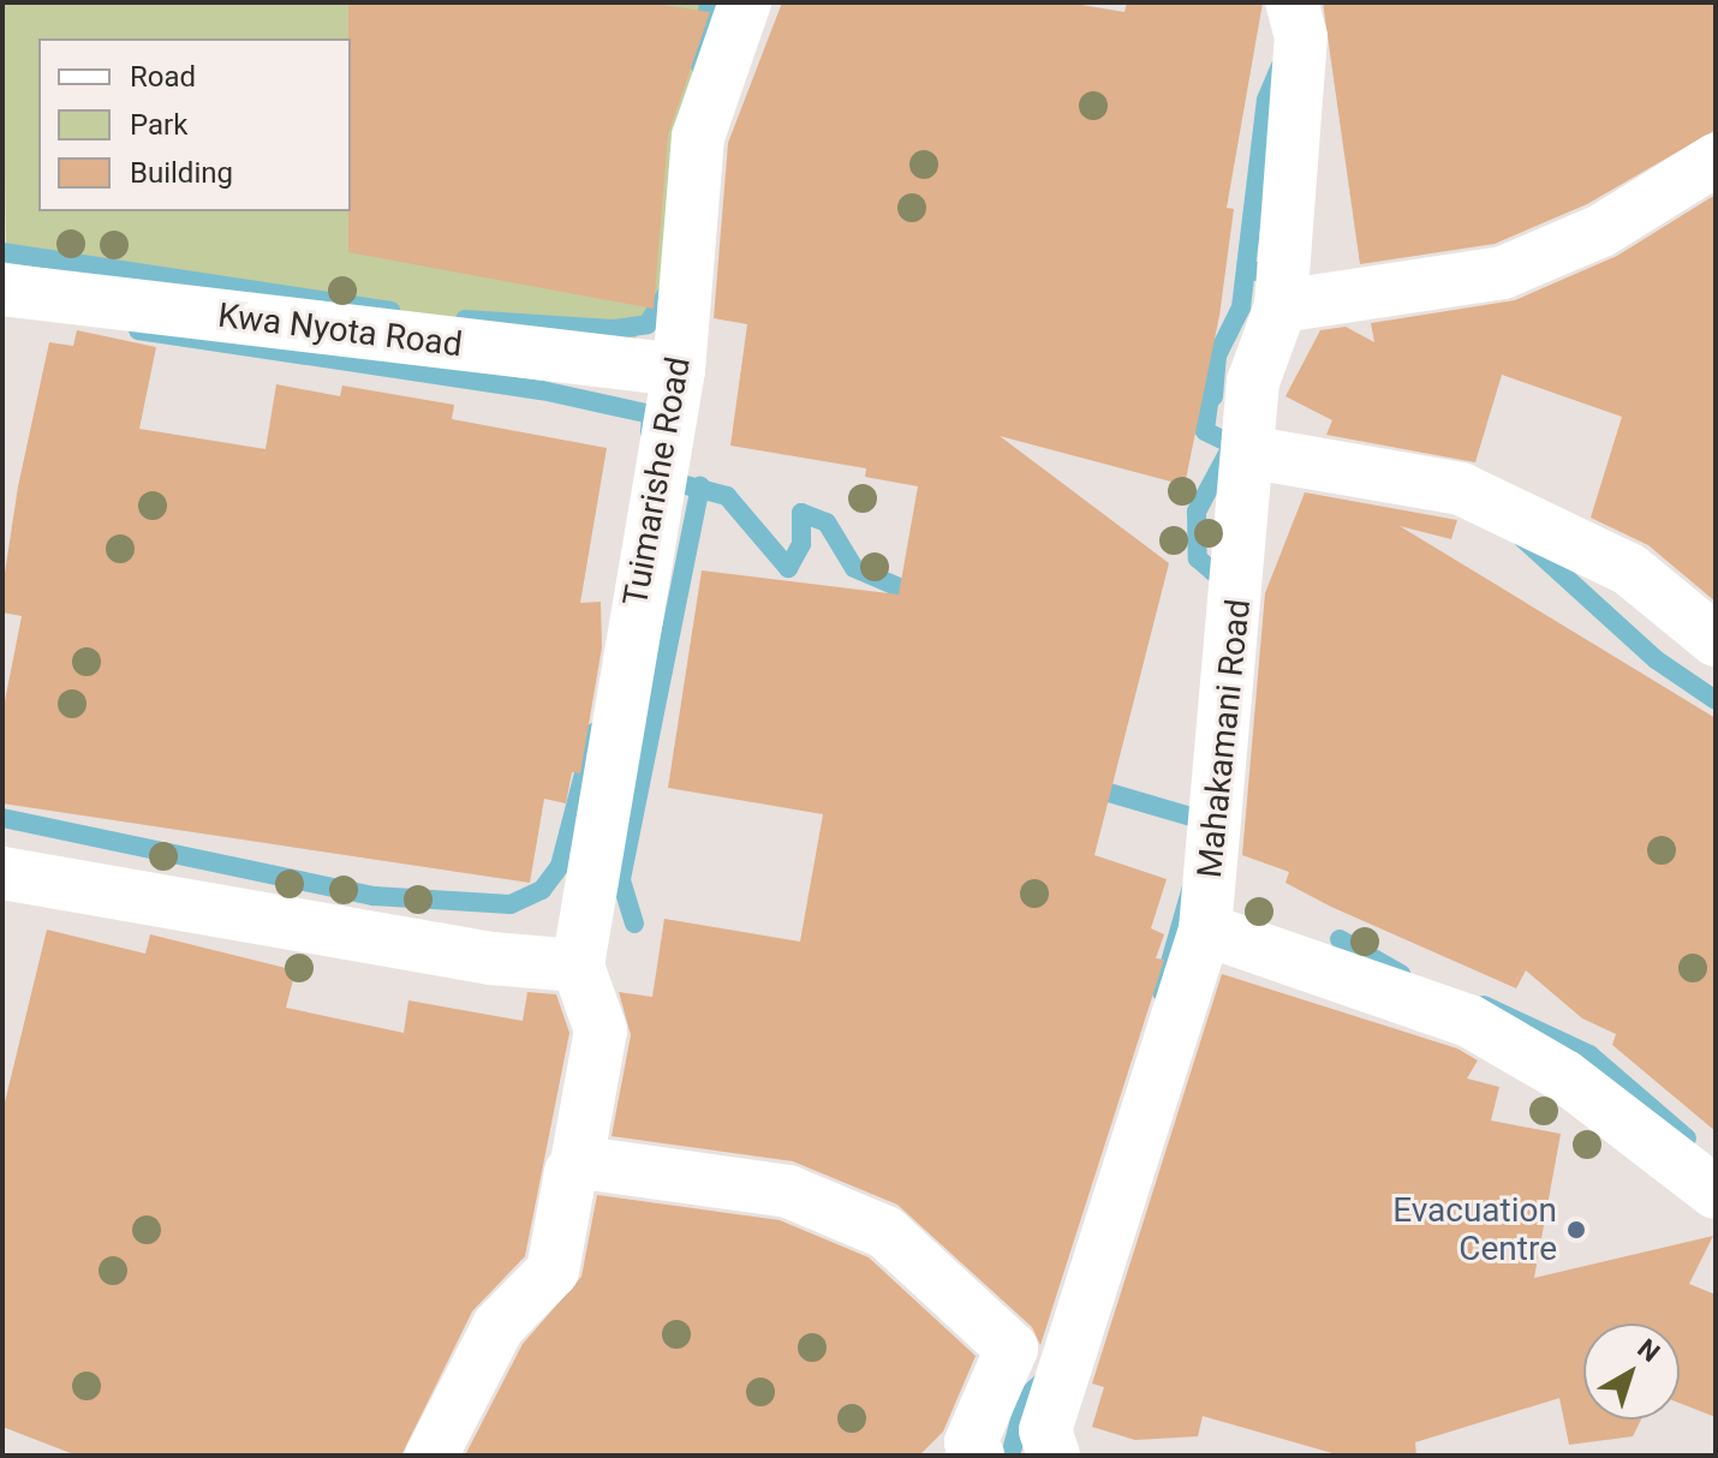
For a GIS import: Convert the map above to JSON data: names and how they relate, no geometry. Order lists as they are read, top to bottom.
{
  "streets": {
    "street": ["Kwa Nyota Road", "Tuimarishe Road", "Mahakamani Road"]
  },
  "crossings": [
    ["Kwa Nyota Road", "Tuimarishe Road"]
  ],
  "places": ["Evacuation Centre"],
  "legend": ["Road", "Park", "Building"],
  "north": "top right"
}
